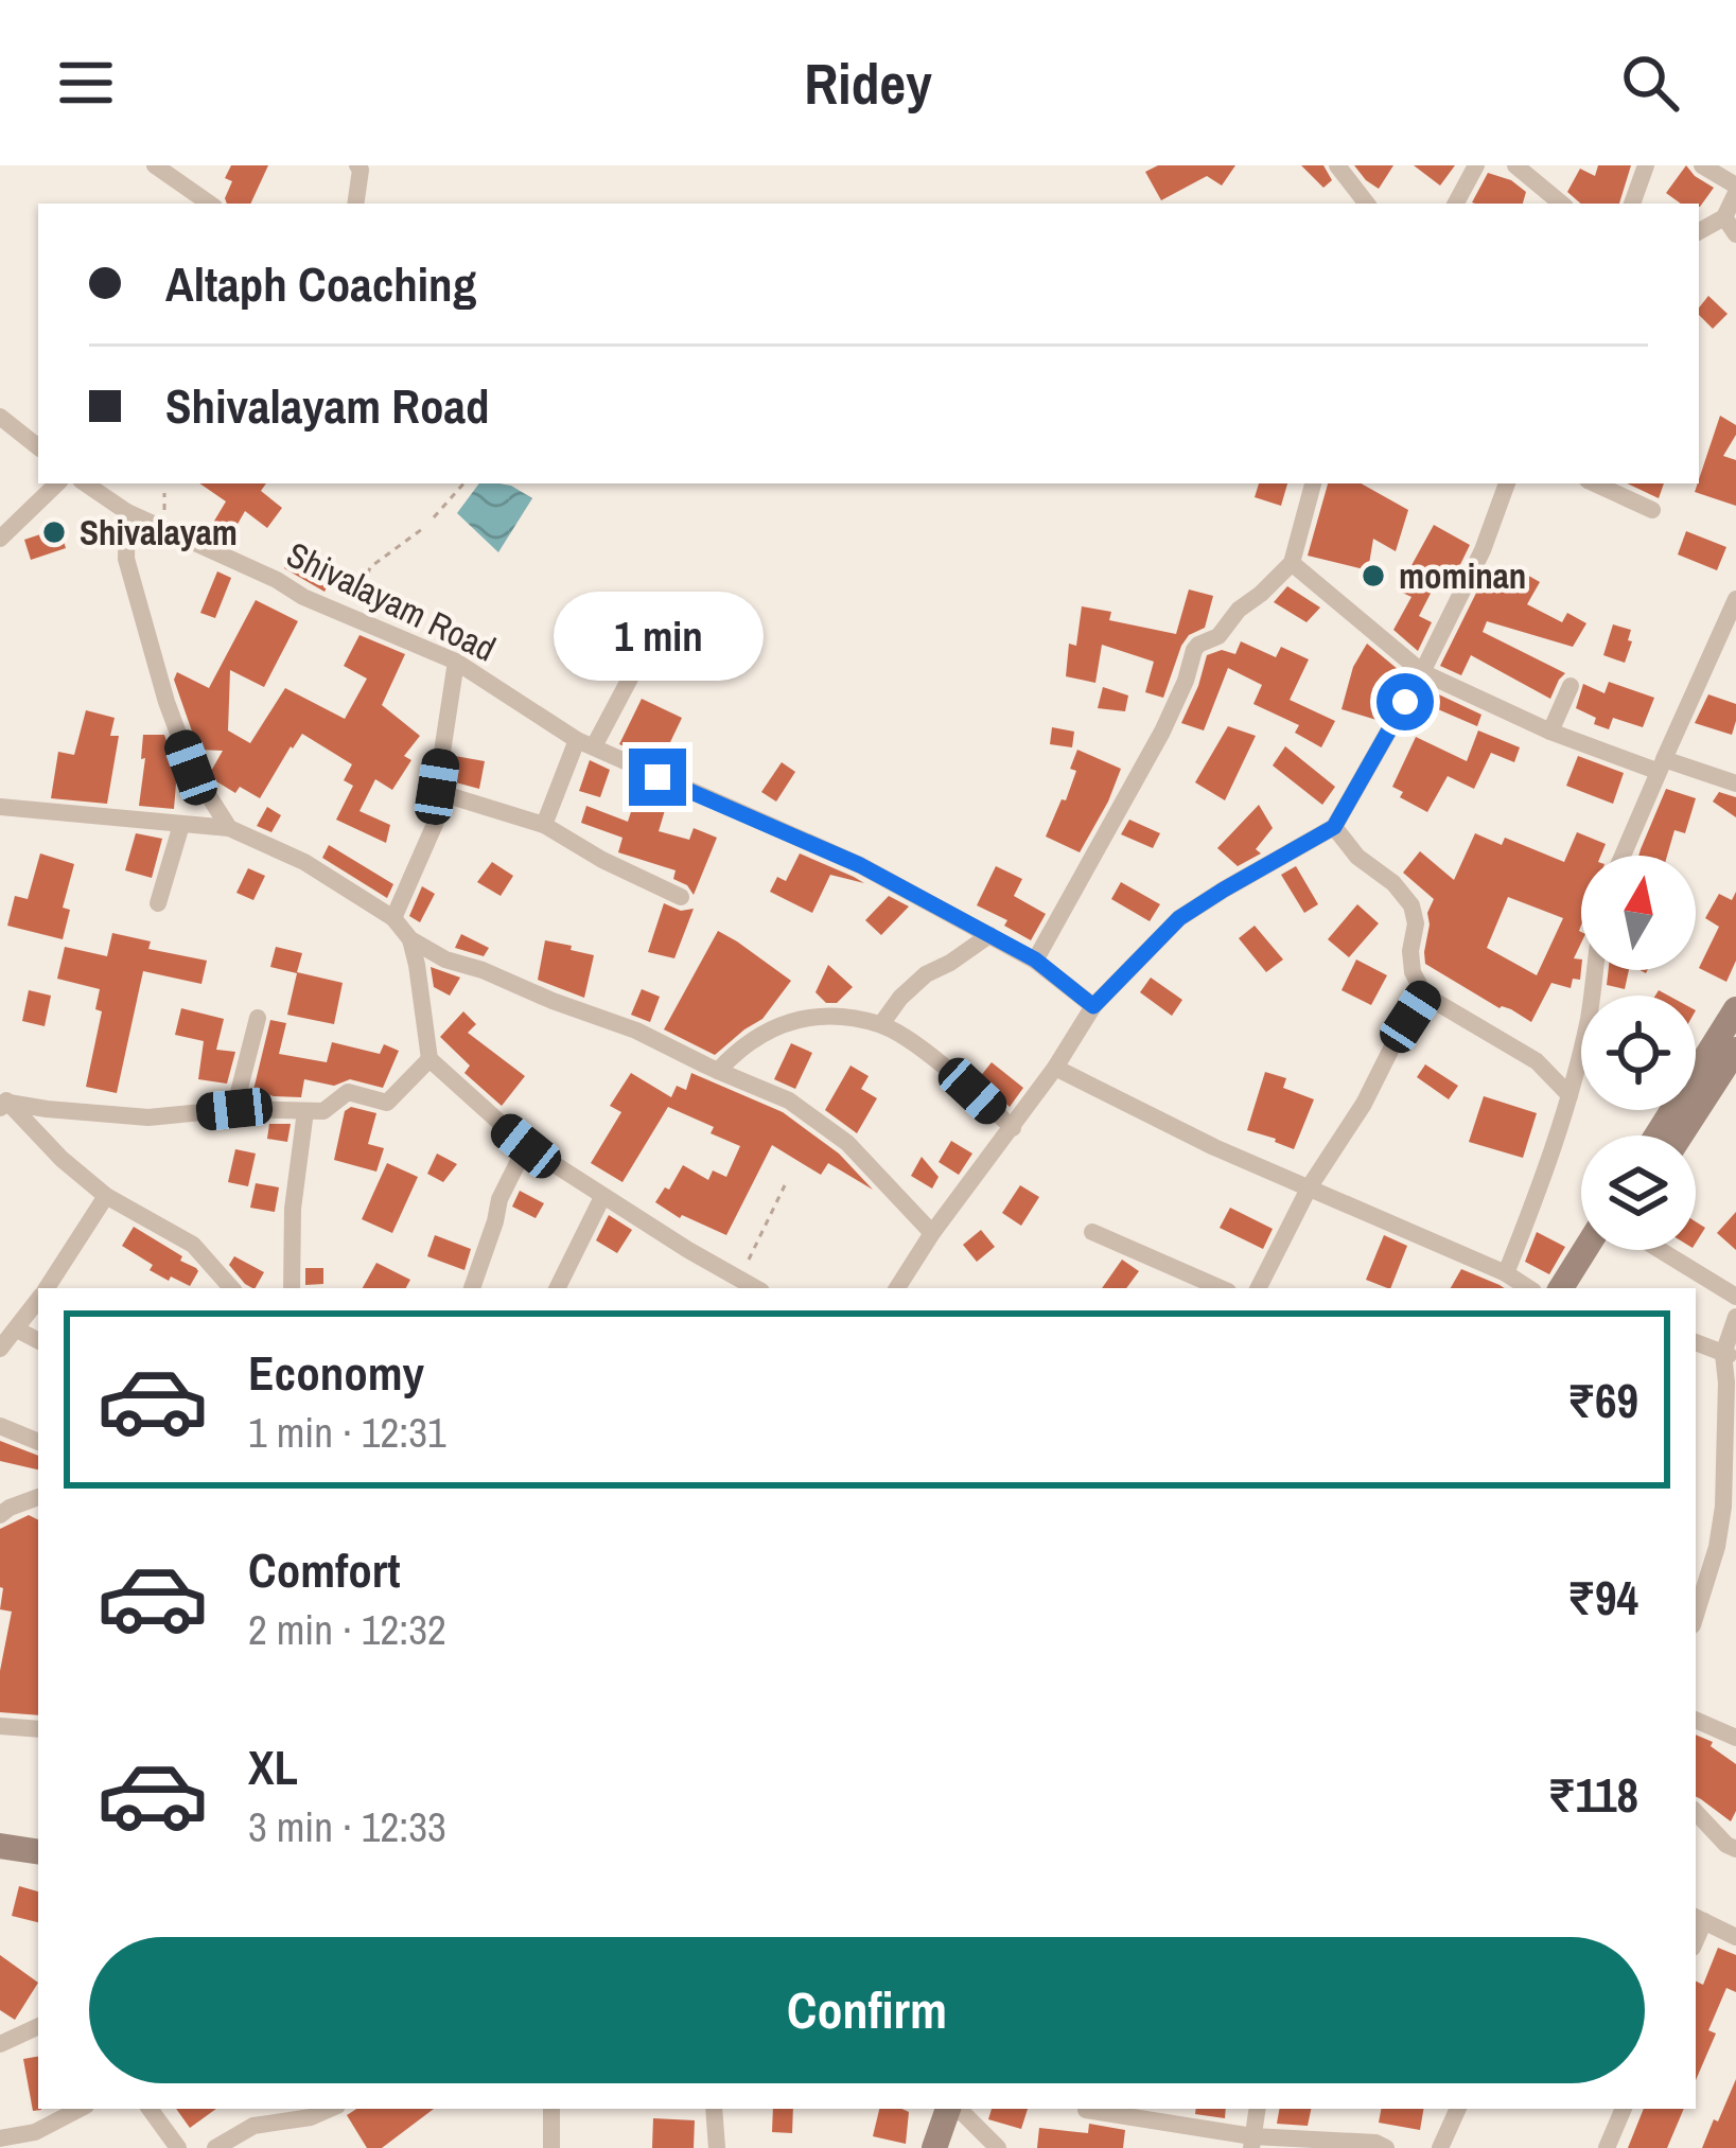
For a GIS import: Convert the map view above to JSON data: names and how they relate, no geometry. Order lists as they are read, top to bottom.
{
  "streets": {
    "street": ["Shivalayam Road"]
  },
  "places": ["Shivalayam", "mominan"],
  "north": "top",
  "page": {
    "header": "Ridey",
    "banner": ["Altaph Coaching", "Shivalayam Road"],
    "bubble": "1 min",
    "list": [
      {
        "name": "Economy",
        "note": "1 min · 12:31",
        "value": "₹69"
      },
      {
        "name": "Comfort",
        "note": "2 min · 12:32",
        "value": "₹94"
      },
      {
        "name": "XL",
        "note": "3 min · 12:33",
        "value": "₹118"
      }
    ],
    "buttons": "Confirm"
  }
}
